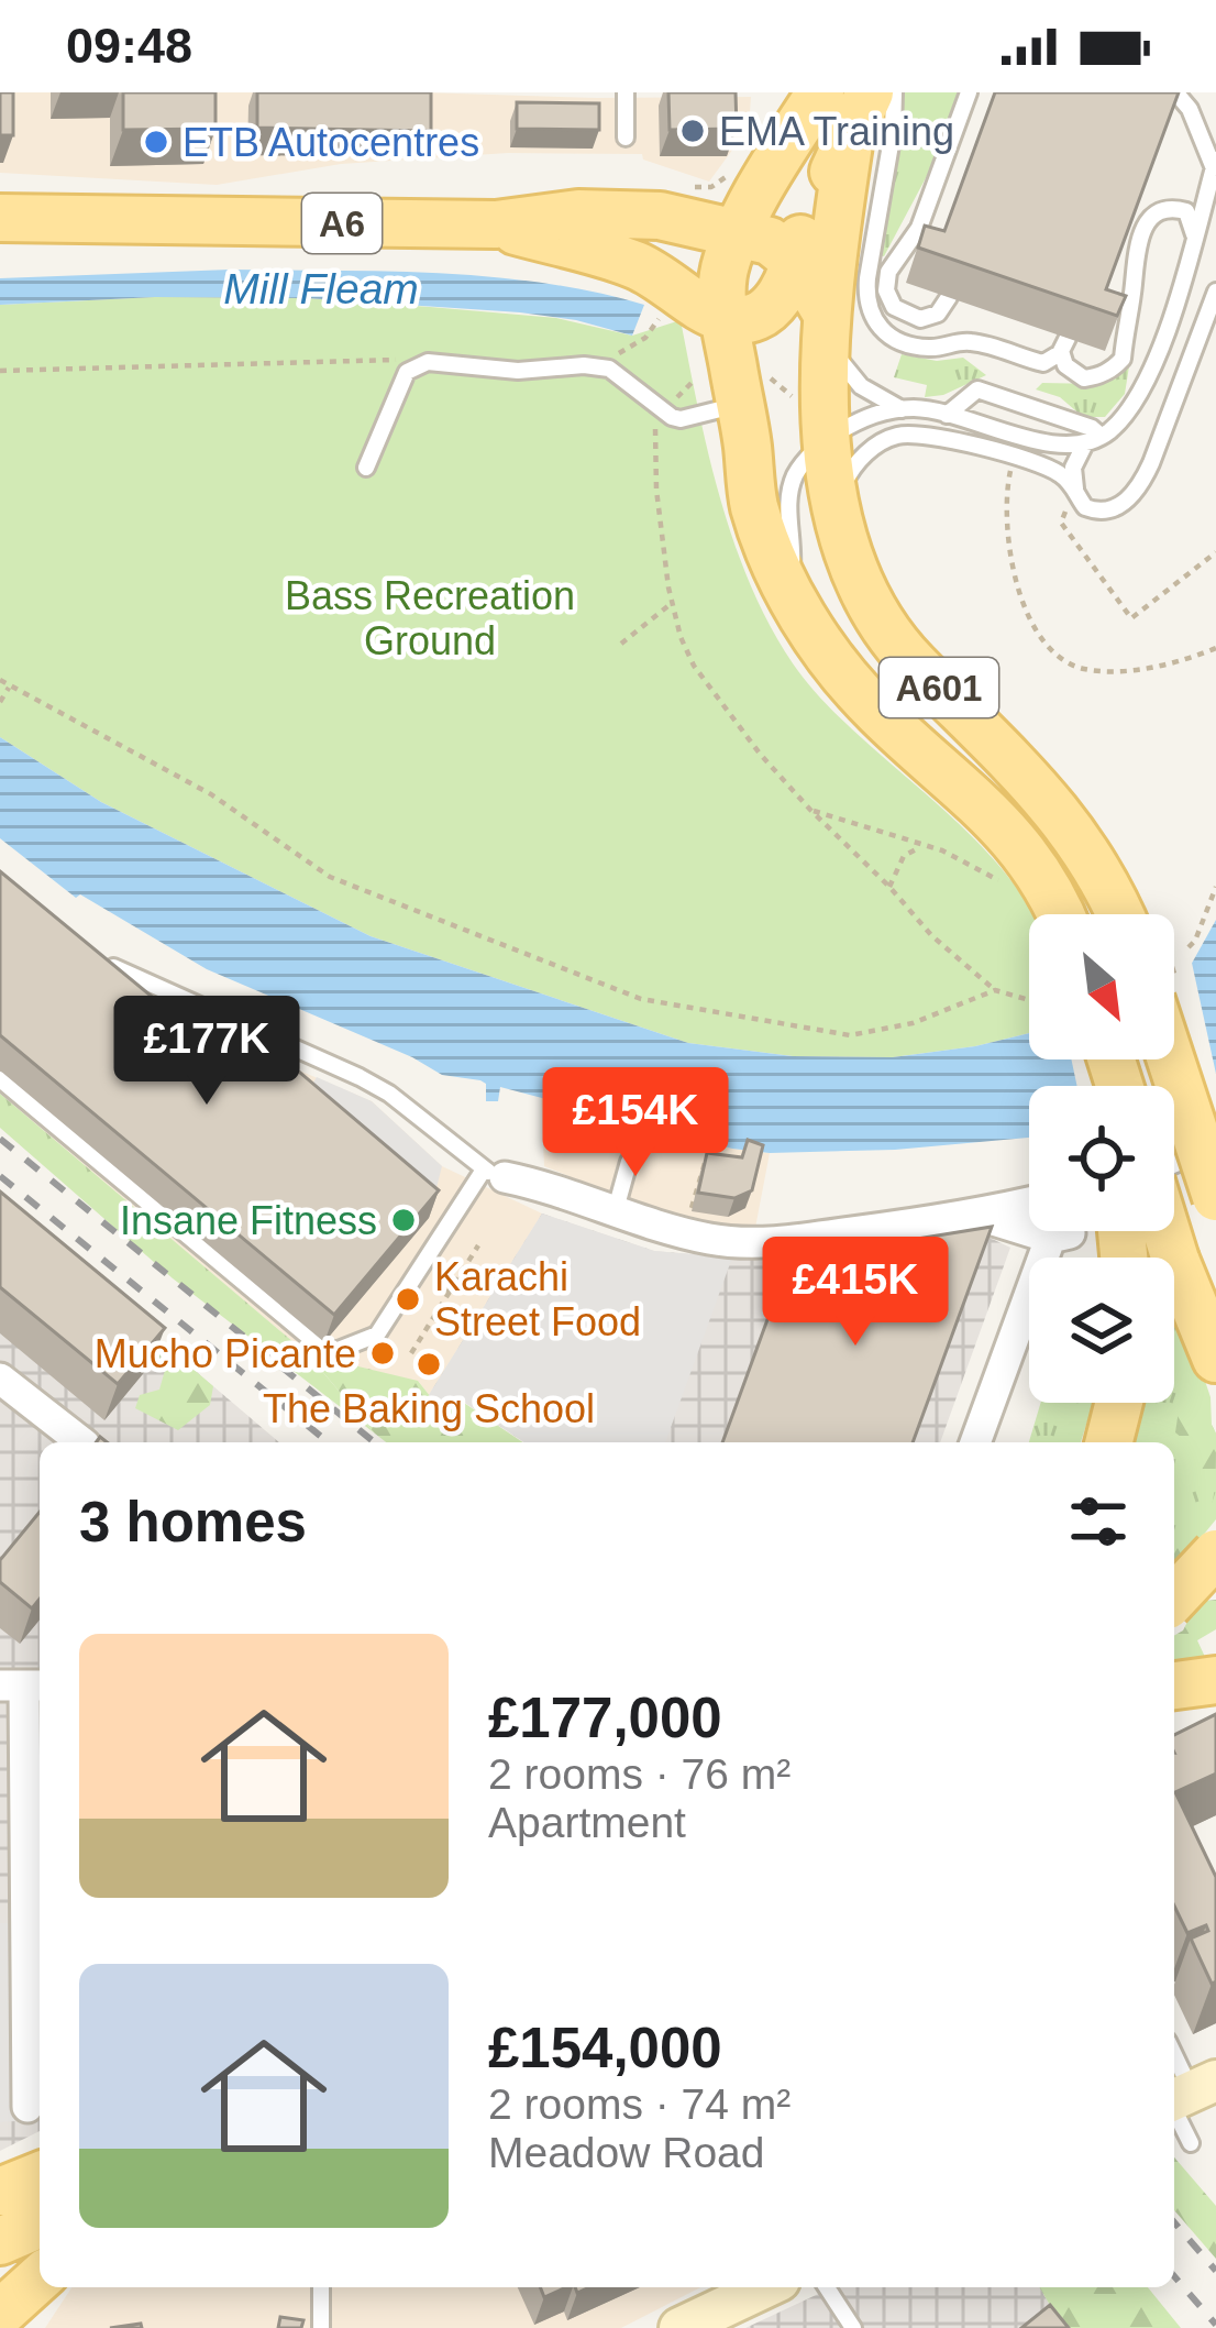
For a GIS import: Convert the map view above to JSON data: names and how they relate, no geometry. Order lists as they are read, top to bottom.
{
  "streets": {
    "main road": ["A6", "A601"]
  },
  "crossings": [
    ["A6", "A601"]
  ],
  "water": ["Mill Fleam"],
  "parks": ["Bass Recreation Ground"],
  "places": [
    "EMA Training",
    "ETB Autocentres",
    "Insane Fitness",
    "Karachi Street Food",
    "Mucho Picante",
    "The Baking School"
  ],
  "north": "bottom right",
  "page": {
    "status": "09:48",
    "price": ["£177K", "£154K", "£415K"],
    "heading": "3 homes",
    "list": [
      {
        "name": "£177,000",
        "note": "2 rooms · 76 m² · Apartment"
      },
      {
        "name": "£154,000",
        "note": "2 rooms · 74 m² · Meadow Road"
      }
    ]
  }
}
